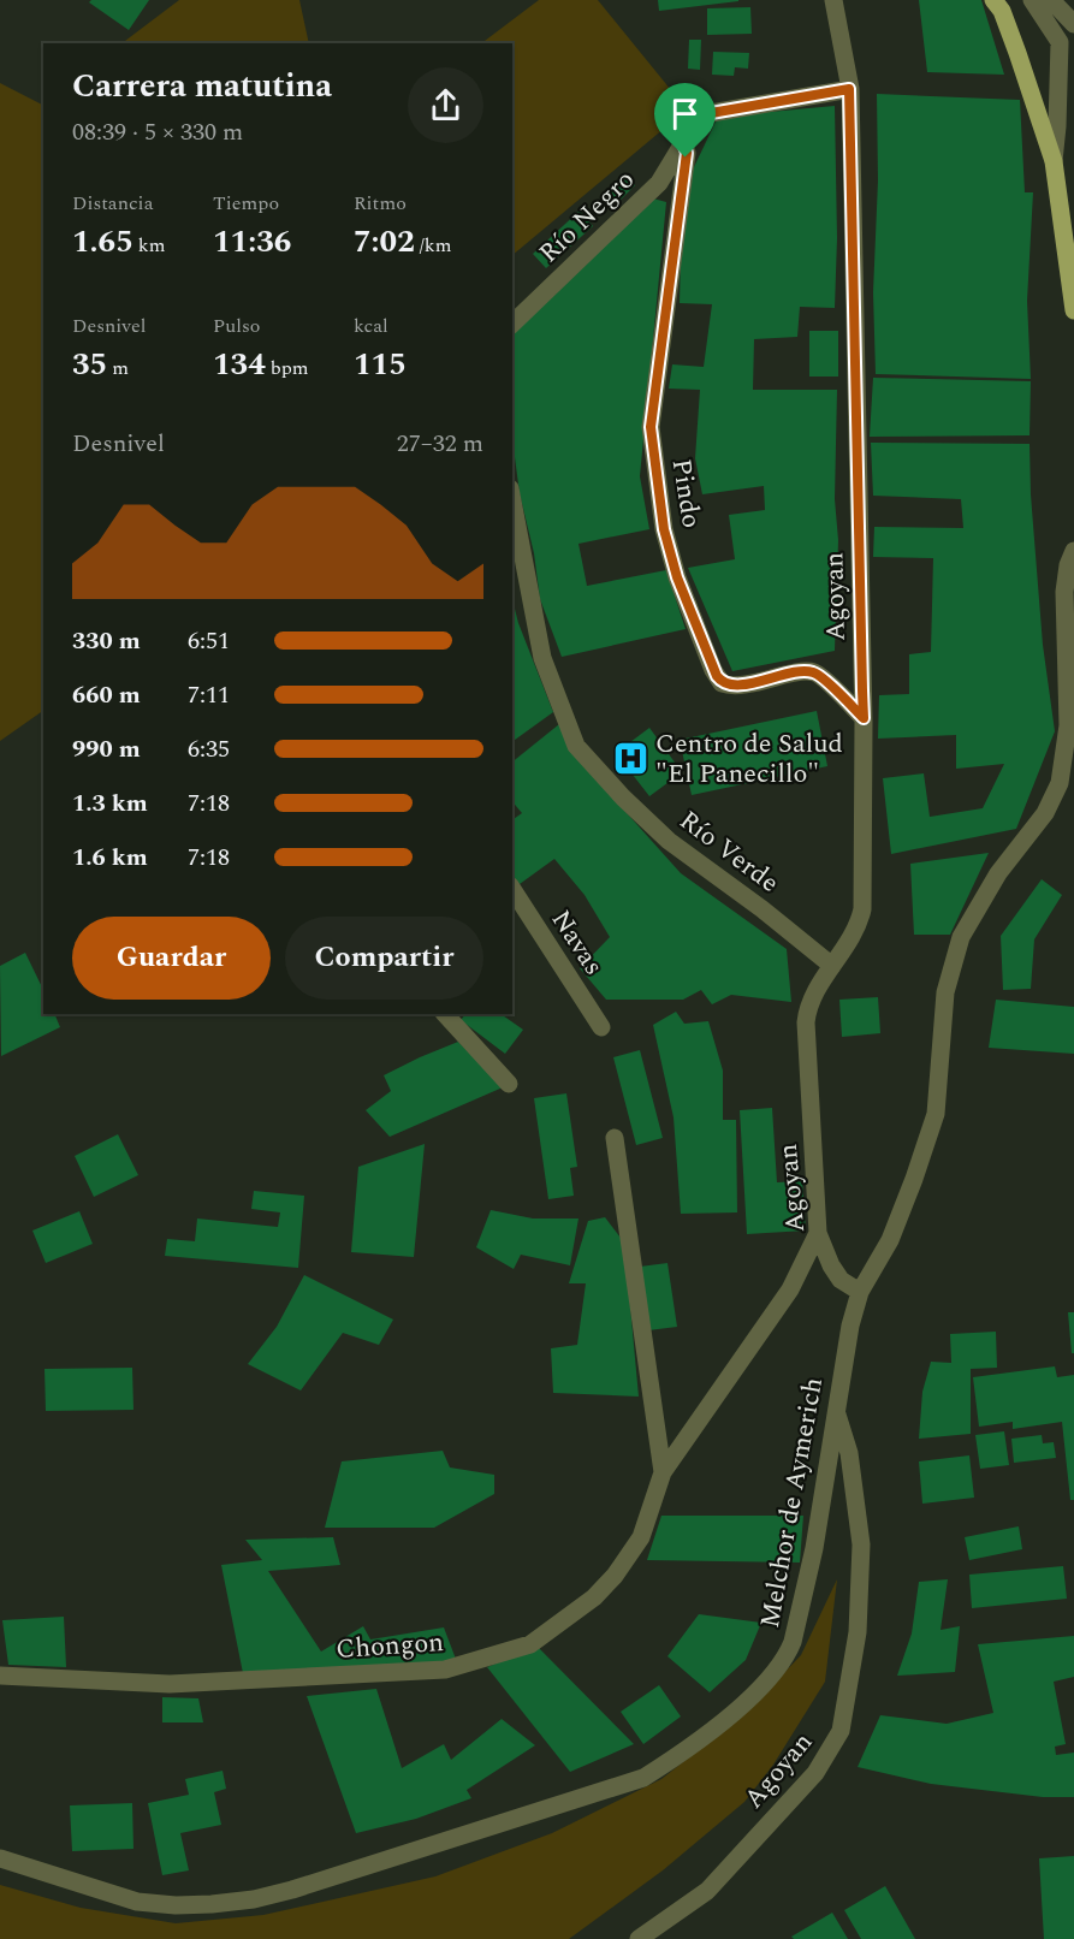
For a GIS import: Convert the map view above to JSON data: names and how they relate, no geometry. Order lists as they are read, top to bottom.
{
  "streets": {
    "street": [
      "Río Negro",
      "Pindo",
      "Agoyan",
      "Río Verde",
      "Navas",
      "Melchor de Aymerich",
      "Chongon"
    ]
  },
  "crossings": [
    ["Río Negro", "Pindo"],
    ["Río Negro", "Agoyan"],
    ["Pindo", "Agoyan"],
    ["Agoyan", "Río Verde"],
    ["Agoyan", "Melchor de Aymerich"],
    ["Agoyan", "Chongon"]
  ],
  "places": {
    "hospital": ["Centro de Salud \"El Panecillo\""]
  },
  "page": {
    "heading": ["Carrera matutina", "08:39 · 5 × 330 m"],
    "stats": [
      ["Distancia", "1.65 km"],
      ["Tiempo", "11:36"],
      ["Ritmo", "7:02 /km"],
      ["Desnivel", "35 m"],
      ["Pulso", "134 bpm"],
      ["kcal", "115"]
    ],
    "chart": ["Desnivel", "27–32 m"],
    "list": [
      {
        "name": "330 m",
        "note": "6:51"
      },
      {
        "name": "660 m",
        "note": "7:11"
      },
      {
        "name": "990 m",
        "note": "6:35"
      },
      {
        "name": "1.3 km",
        "note": "7:18"
      },
      {
        "name": "1.6 km",
        "note": "7:18"
      }
    ],
    "buttons": ["Guardar", "Compartir"]
  }
}
